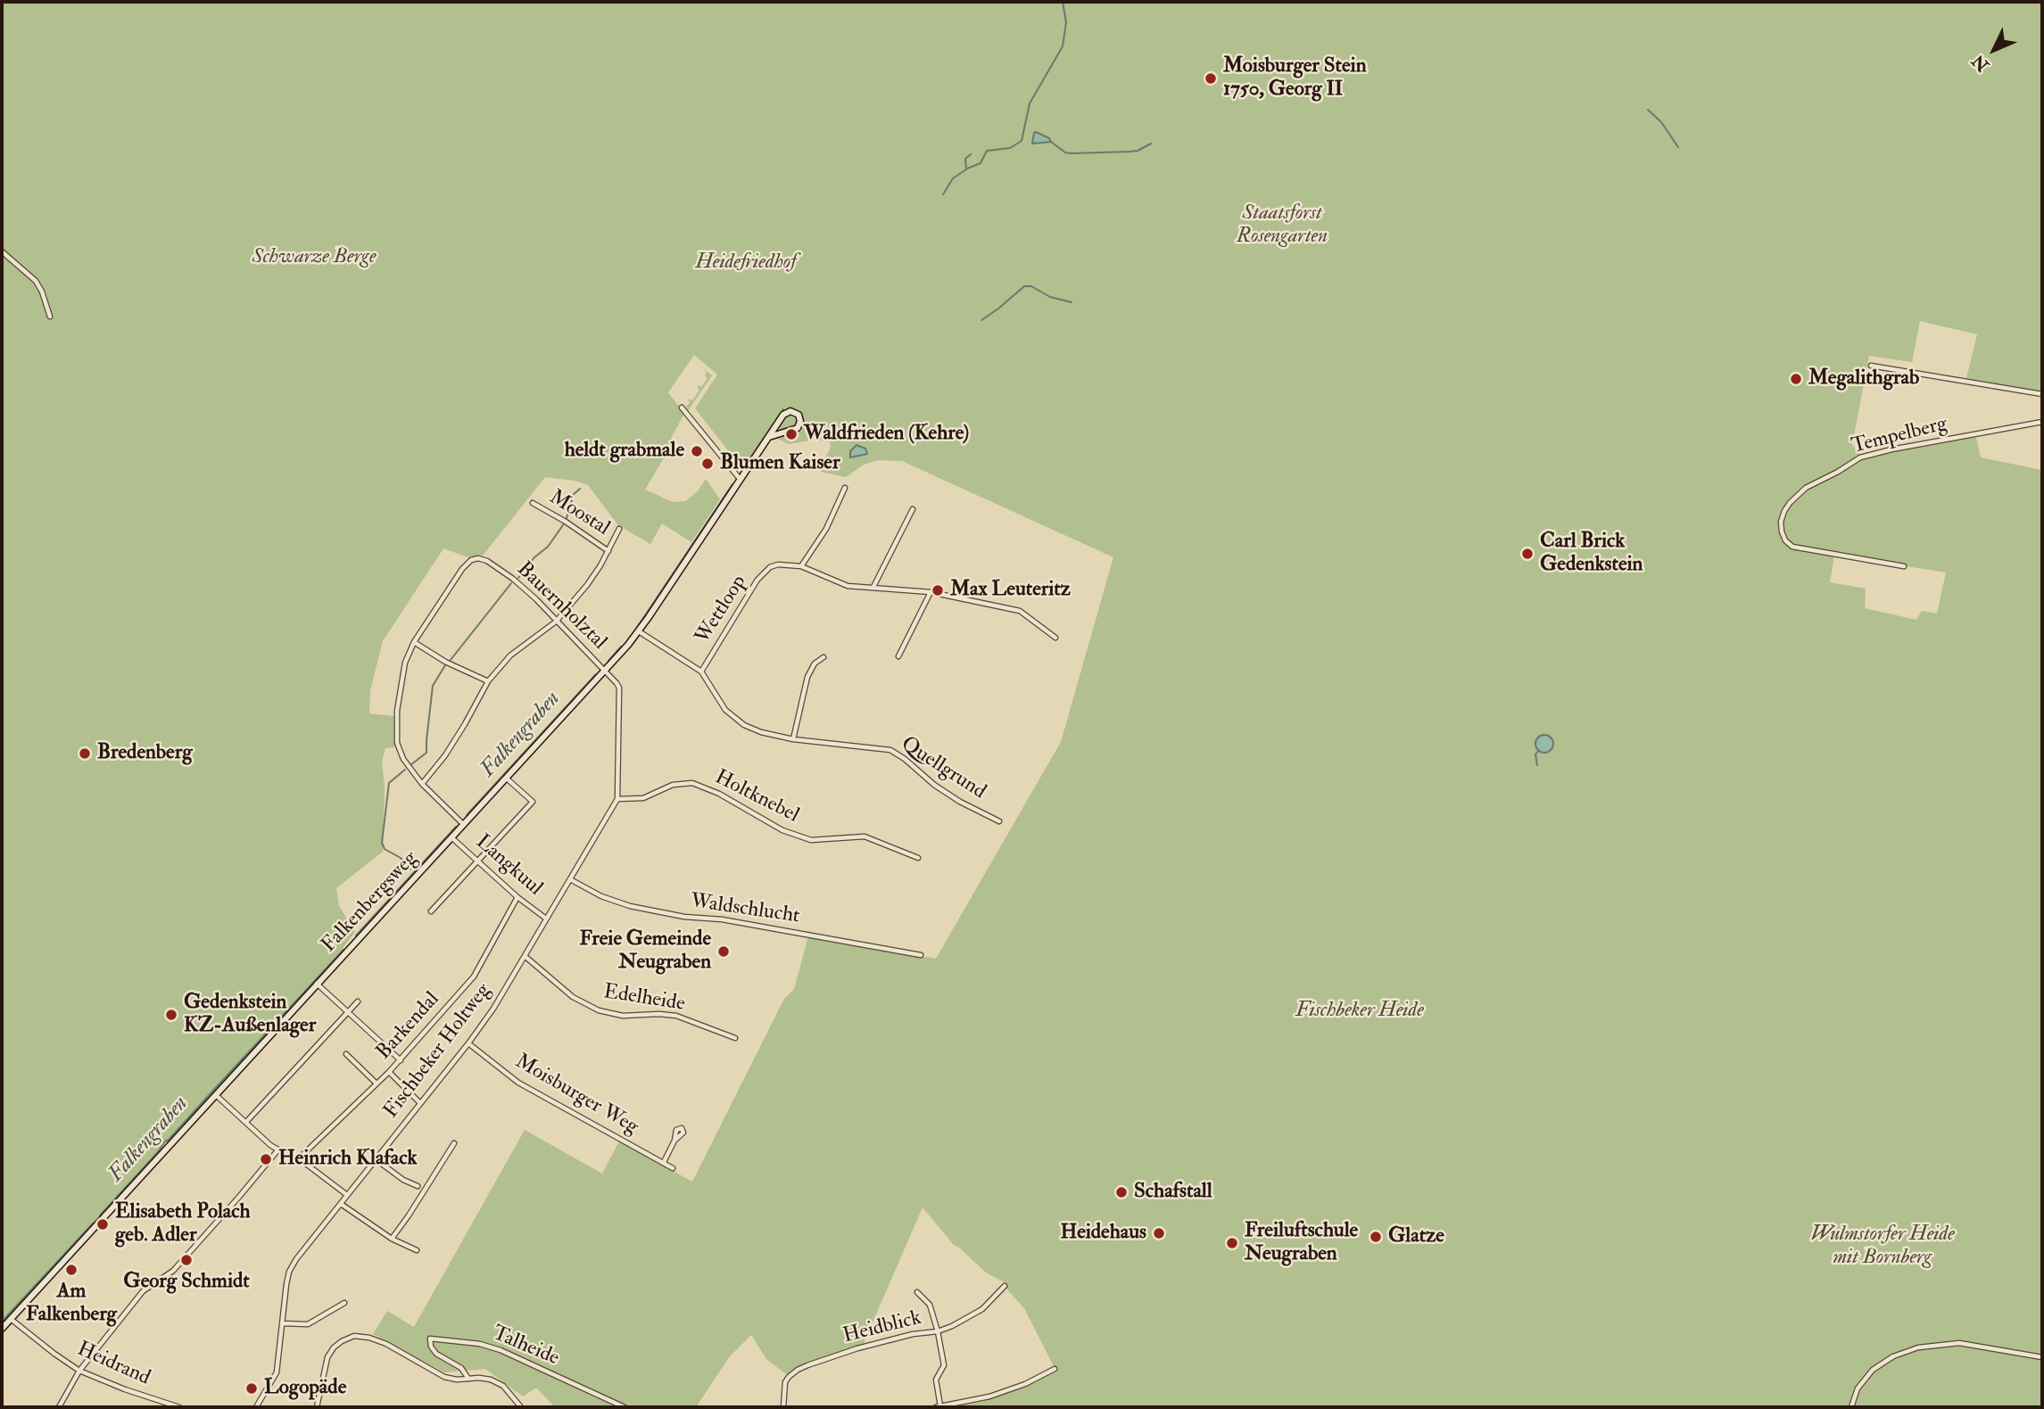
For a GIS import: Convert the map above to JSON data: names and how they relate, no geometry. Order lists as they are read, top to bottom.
{
  "streets": {
    "street": [
      "Tempelberg",
      "Moostal",
      "Bauernholztal",
      "Wettloop",
      "Quellgrund",
      "Holtknebel",
      "Langkuul",
      "Falkenbergsweg",
      "Waldschlucht",
      "Edelheide",
      "Barkendal",
      "Fischbeker Holtweg",
      "Moisburger Weg",
      "Heidblick",
      "Talheide",
      "Heidrand"
    ]
  },
  "crossings": [
    ["Bauernholztal", "Falkenbergsweg"],
    ["Bauernholztal", "Fischbeker Holtweg"],
    ["Wettloop", "Quellgrund"],
    ["Quellgrund", "Falkenbergsweg"],
    ["Holtknebel", "Fischbeker Holtweg"],
    ["Langkuul", "Falkenbergsweg"],
    ["Langkuul", "Barkendal"],
    ["Langkuul", "Fischbeker Holtweg"],
    ["Falkenbergsweg", "Fischbeker Holtweg"],
    ["Falkenbergsweg", "Heidrand"],
    ["Waldschlucht", "Fischbeker Holtweg"],
    ["Edelheide", "Fischbeker Holtweg"],
    ["Fischbeker Holtweg", "Moisburger Weg"]
  ],
  "water": ["Falkengraben"],
  "parks": [
    "Staatsforst Rosengarten",
    "Schwarze Berge",
    "Heidefriedhof",
    "Fischbeker Heide",
    "Wulmstorfer Heide mit Bornberg"
  ],
  "places": [
    "Moisburger Stein 1750, Georg II",
    "Megalithgrab",
    "Waldfrieden (Kehre)",
    "heldt grabmale",
    "Blumen Kaiser",
    "Carl Brick Gedenkstein",
    "Max Leuteritz",
    "Bredenberg",
    "Freie Gemeinde Neugraben",
    "Gedenkstein KZ-Außenlager",
    "Heinrich Klafack",
    "Schafstall",
    "Elisabeth Polach geb. Adler",
    "Heidehaus",
    "Glatze",
    "Freiluftschule Neugraben",
    "Georg Schmidt",
    "Am Falkenberg",
    "Logopäde"
  ],
  "north": "bottom left"
}
